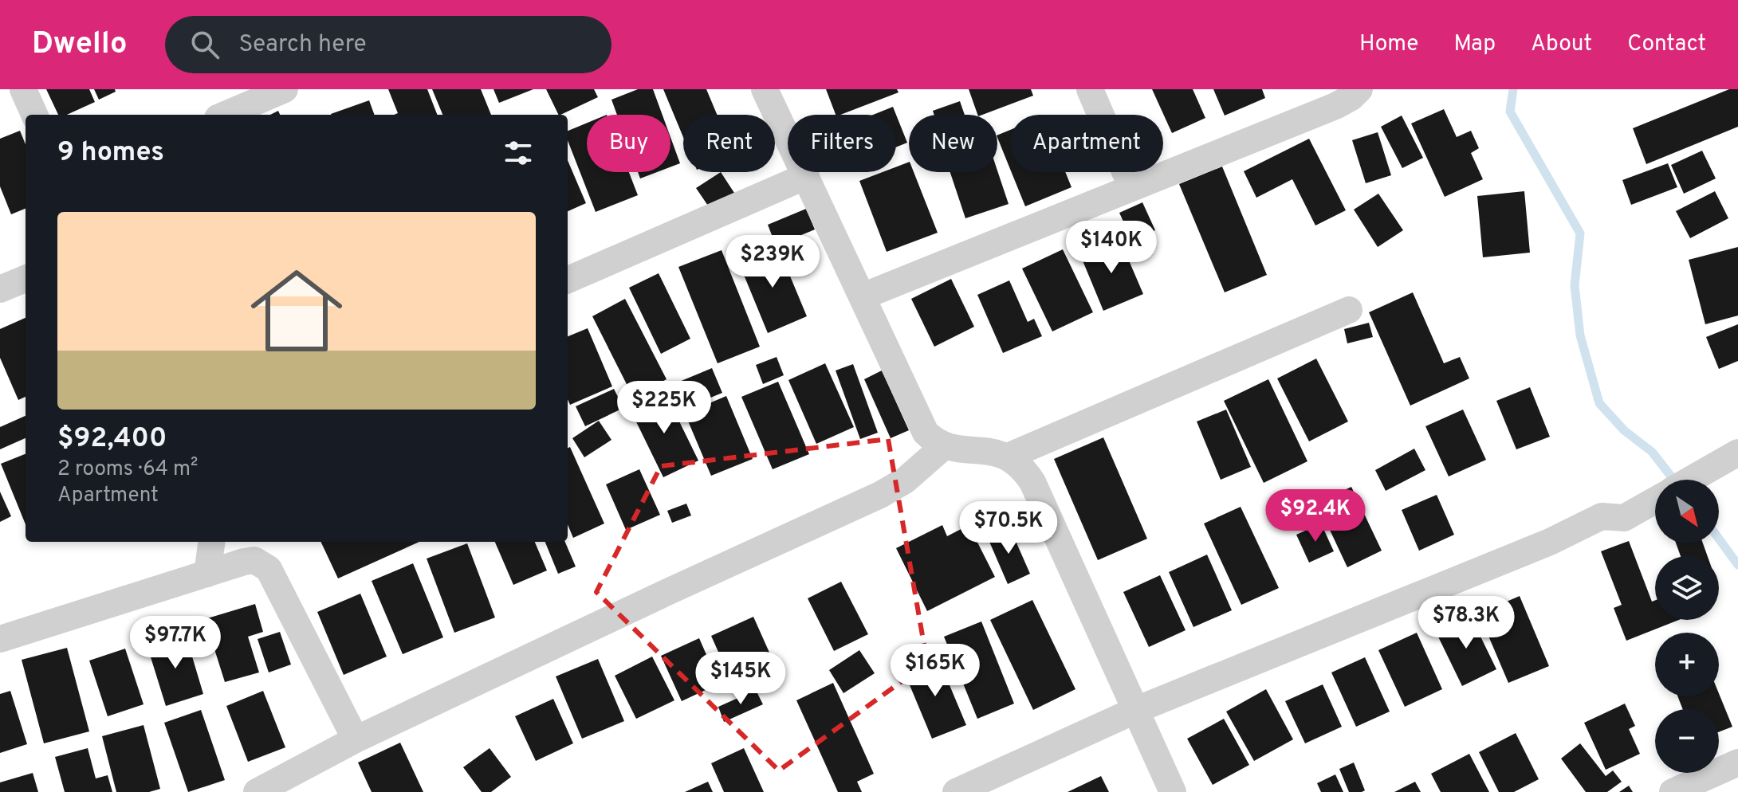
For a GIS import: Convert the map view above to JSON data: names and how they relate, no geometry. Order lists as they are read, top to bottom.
{
  "north": "bottom right",
  "page": {
    "header": "Dwello",
    "search": "Search here",
    "nav": [
      "Home",
      "Map",
      "About",
      "Contact"
    ],
    "chip": [
      "Buy",
      "Rent",
      "Filters",
      "New",
      "Apartment"
    ],
    "heading": "9 homes",
    "list": [
      {
        "name": "$92,400",
        "note": "2 rooms · 64 m² · Apartment"
      }
    ],
    "price": [
      "$140K",
      "$239K",
      "$225K",
      "$92.4K",
      "$70.5K",
      "$78.3K",
      "$97.7K",
      "$165K",
      "$145K"
    ],
    "map_buttons": ["+", "−"]
  }
}
